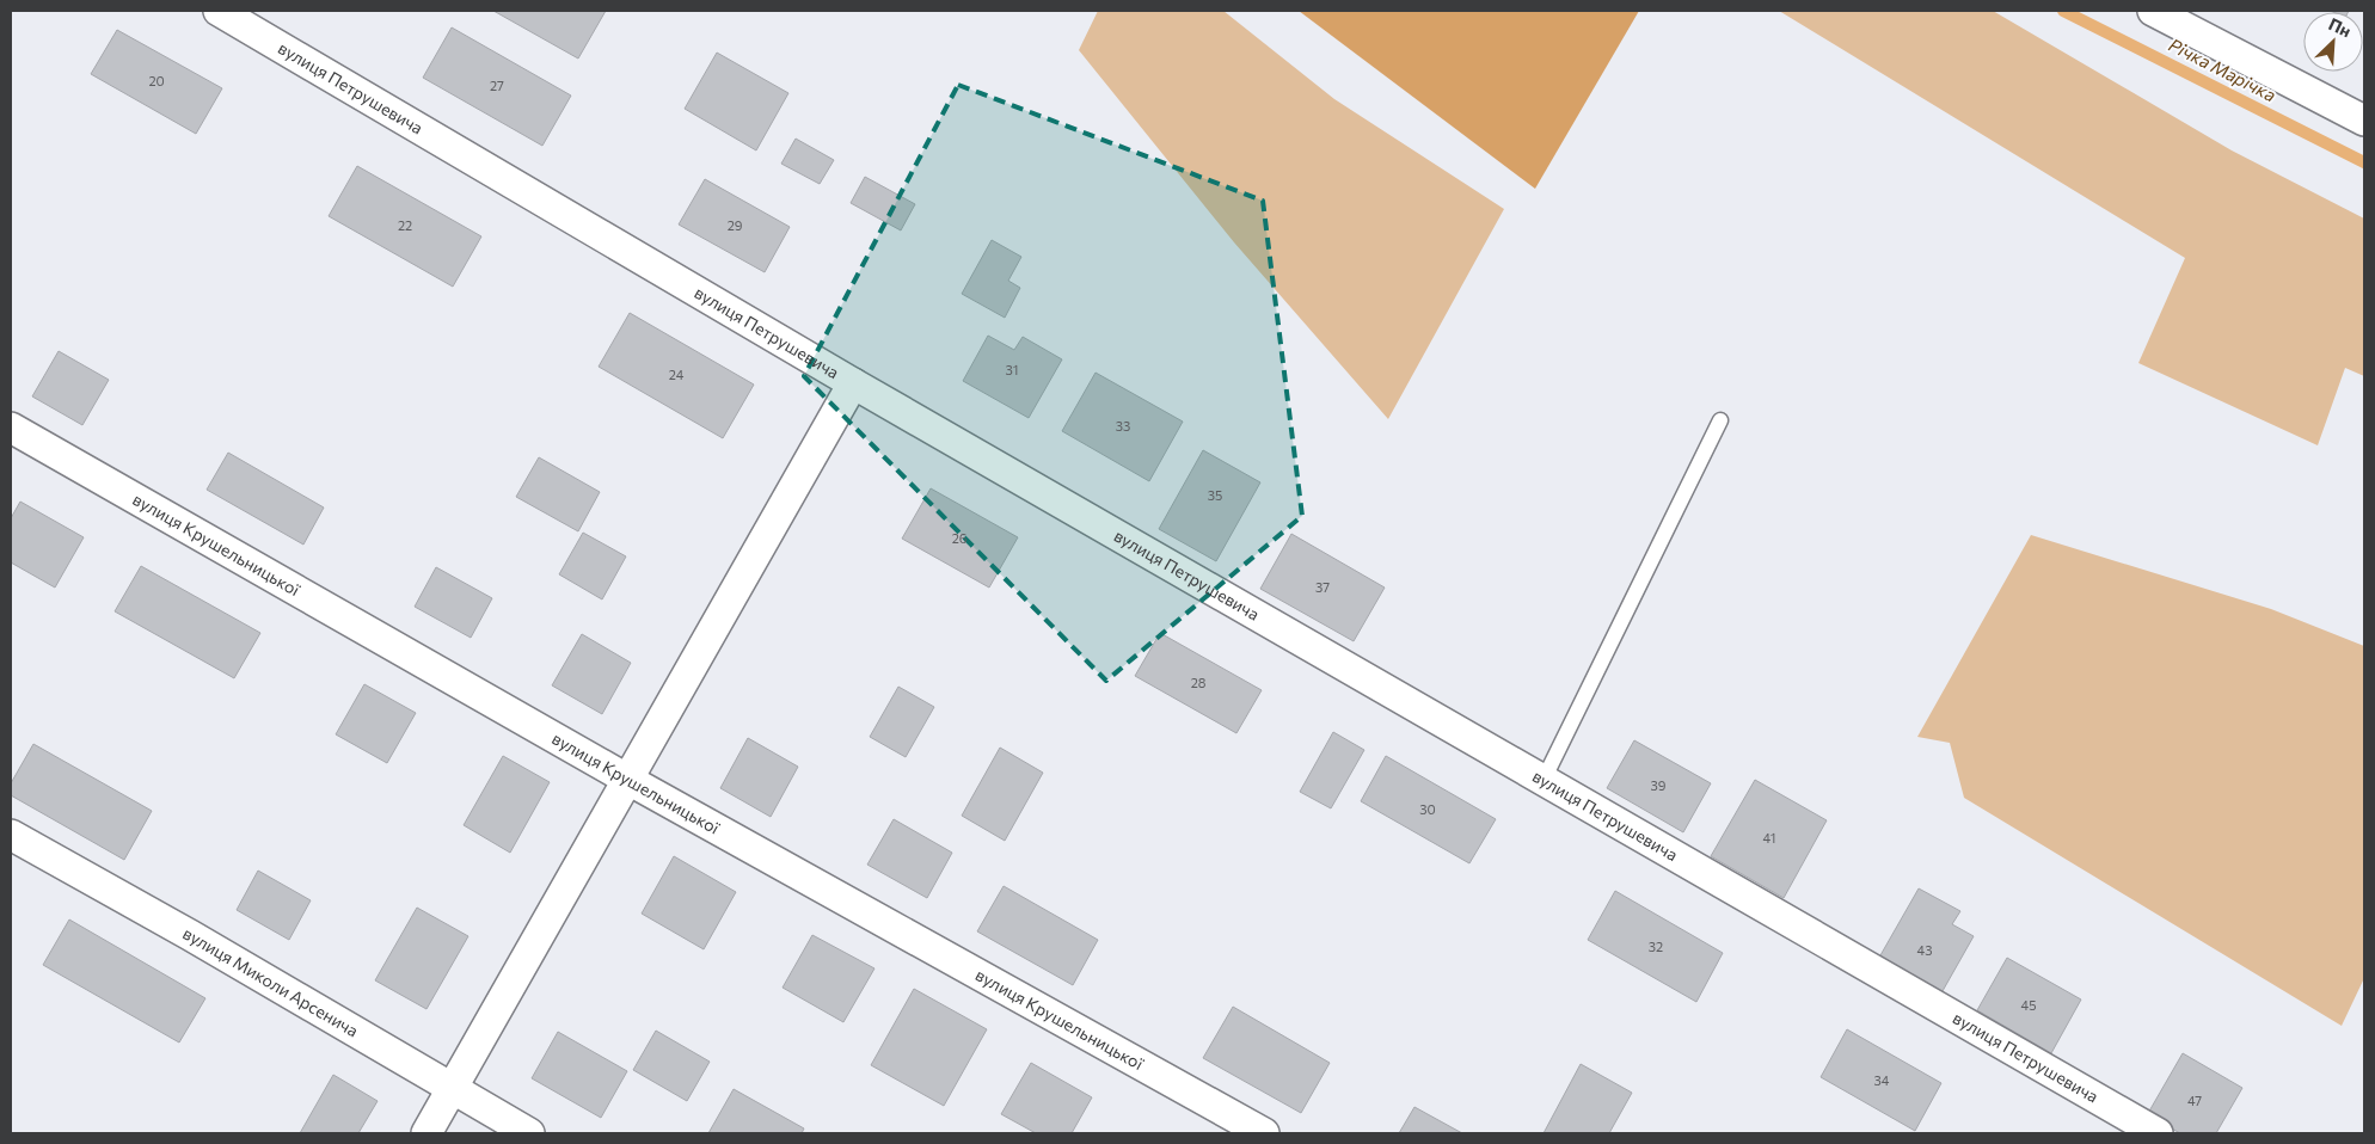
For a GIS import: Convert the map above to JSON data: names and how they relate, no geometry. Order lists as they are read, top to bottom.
{
  "streets": {
    "street": ["вулиця Петрушевича", "вулиця Крушельницької", "вулиця Миколи Арсенича"]
  },
  "water": ["Річка Марічка"],
  "house_numbers": [
    "20",
    "27",
    "22",
    "29",
    "31",
    "24",
    "33",
    "35",
    "26",
    "37",
    "28",
    "39",
    "30",
    "41",
    "32",
    "43",
    "45",
    "34",
    "47"
  ],
  "north": "top right"
}
